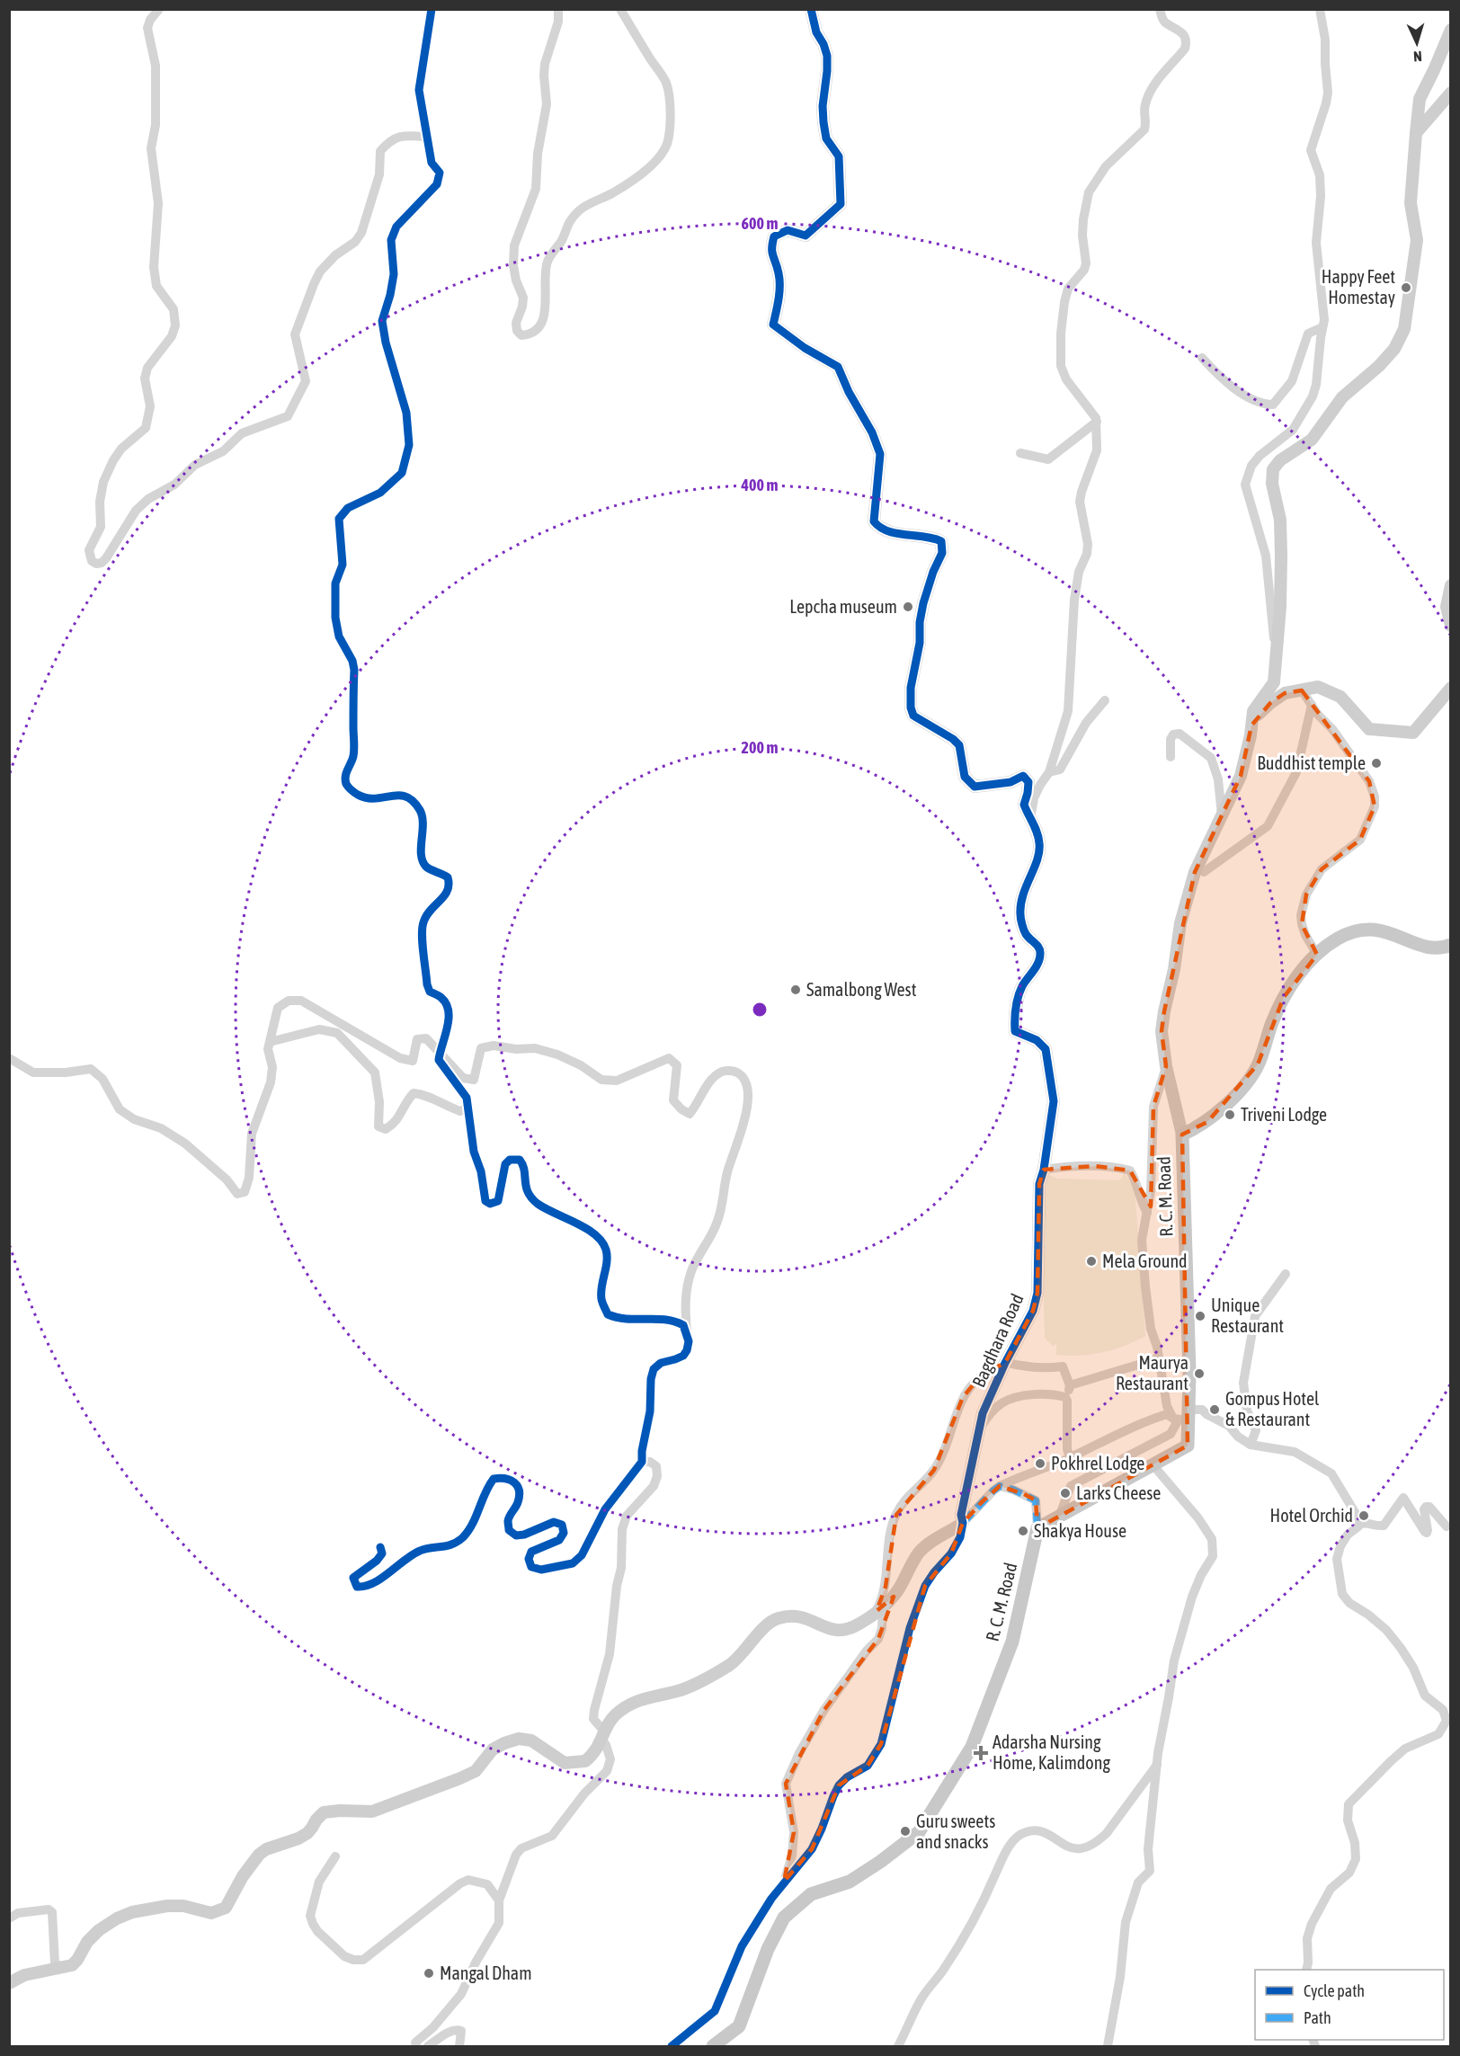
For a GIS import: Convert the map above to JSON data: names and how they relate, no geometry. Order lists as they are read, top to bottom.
{
  "streets": {
    "main road": ["R. C. M. Road"],
    "street": ["Bagdhara Road"]
  },
  "places": {
    "other": [
      "Happy Feet Homestay",
      "Lepcha museum",
      "Buddhist temple",
      "Samalbong West",
      "Triveni Lodge",
      "Mela Ground",
      "Unique Restaurant",
      "Maurya Restaurant",
      "Gompus Hotel & Restaurant",
      "Pokhrel Lodge",
      "Larks Cheese",
      "Hotel Orchid",
      "Shakya House",
      "Guru sweets and snacks",
      "Mangal Dham"
    ],
    "health": ["Adarsha Nursing Home, Kalimdong"]
  },
  "legend": ["Cycle path", "Path"],
  "north": "bottom",
  "rings": ["600 m", "400 m", "200 m"]
}
